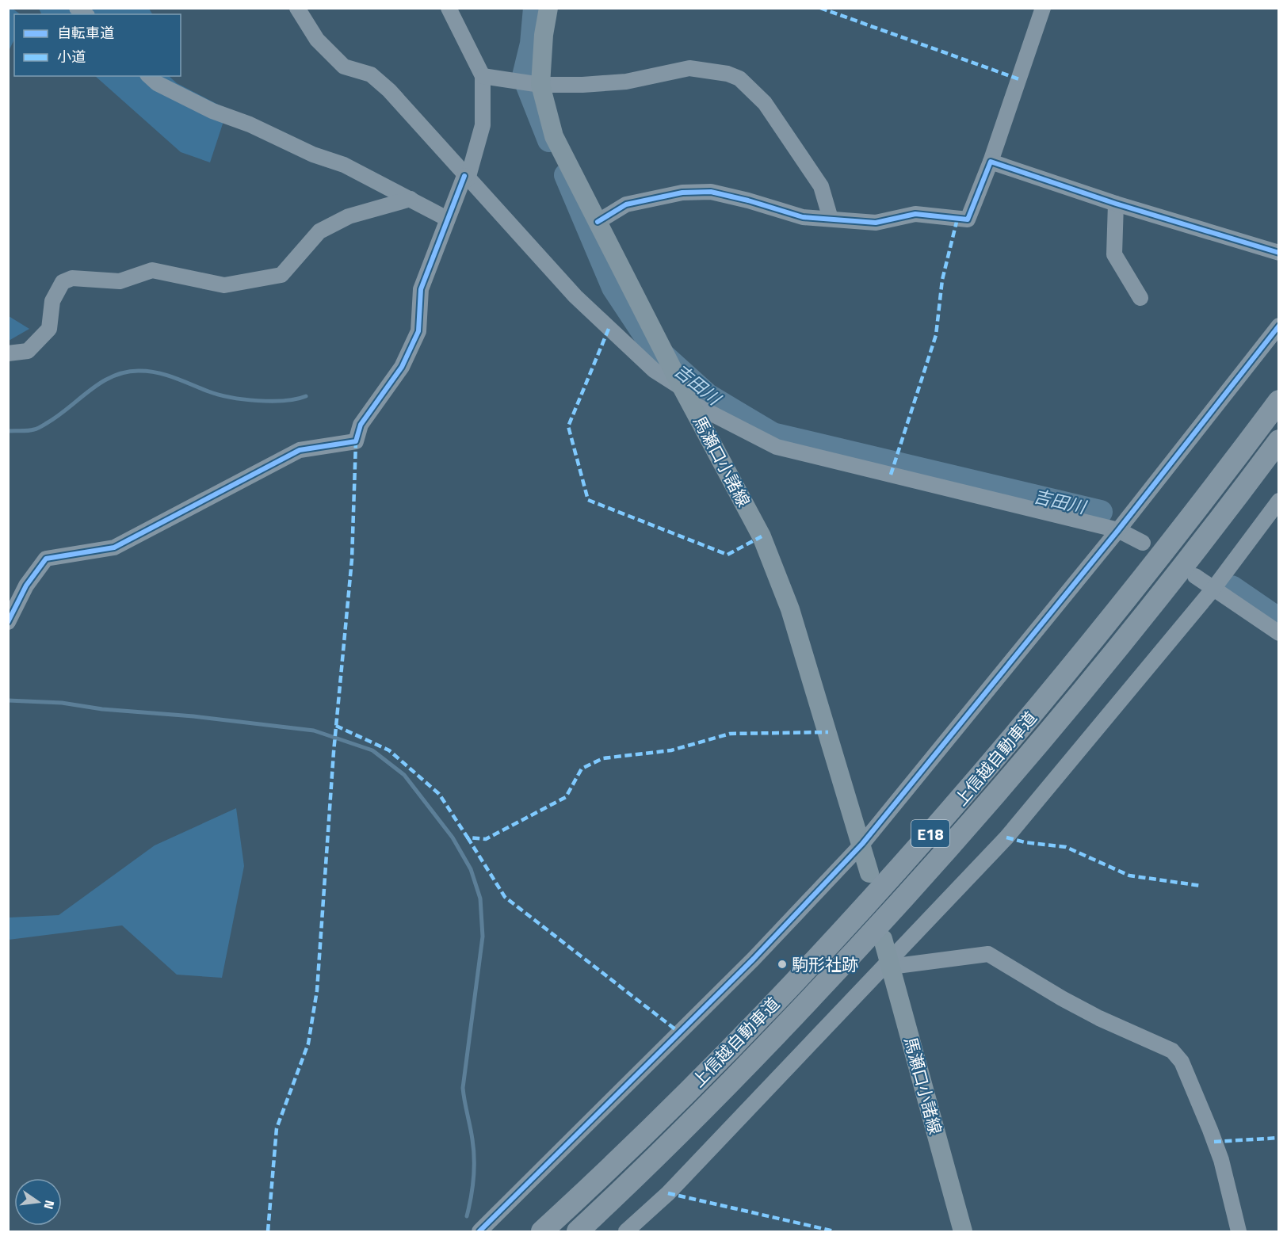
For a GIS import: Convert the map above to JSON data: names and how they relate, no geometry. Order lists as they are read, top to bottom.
{
  "streets": {
    "highway": ["上信越自動車道", "E18"],
    "main road": ["馬瀬口小諸線"]
  },
  "water": ["吉田川"],
  "places": ["駒形社跡"],
  "legend": ["自転車道", "小道"],
  "north": "right"
}
